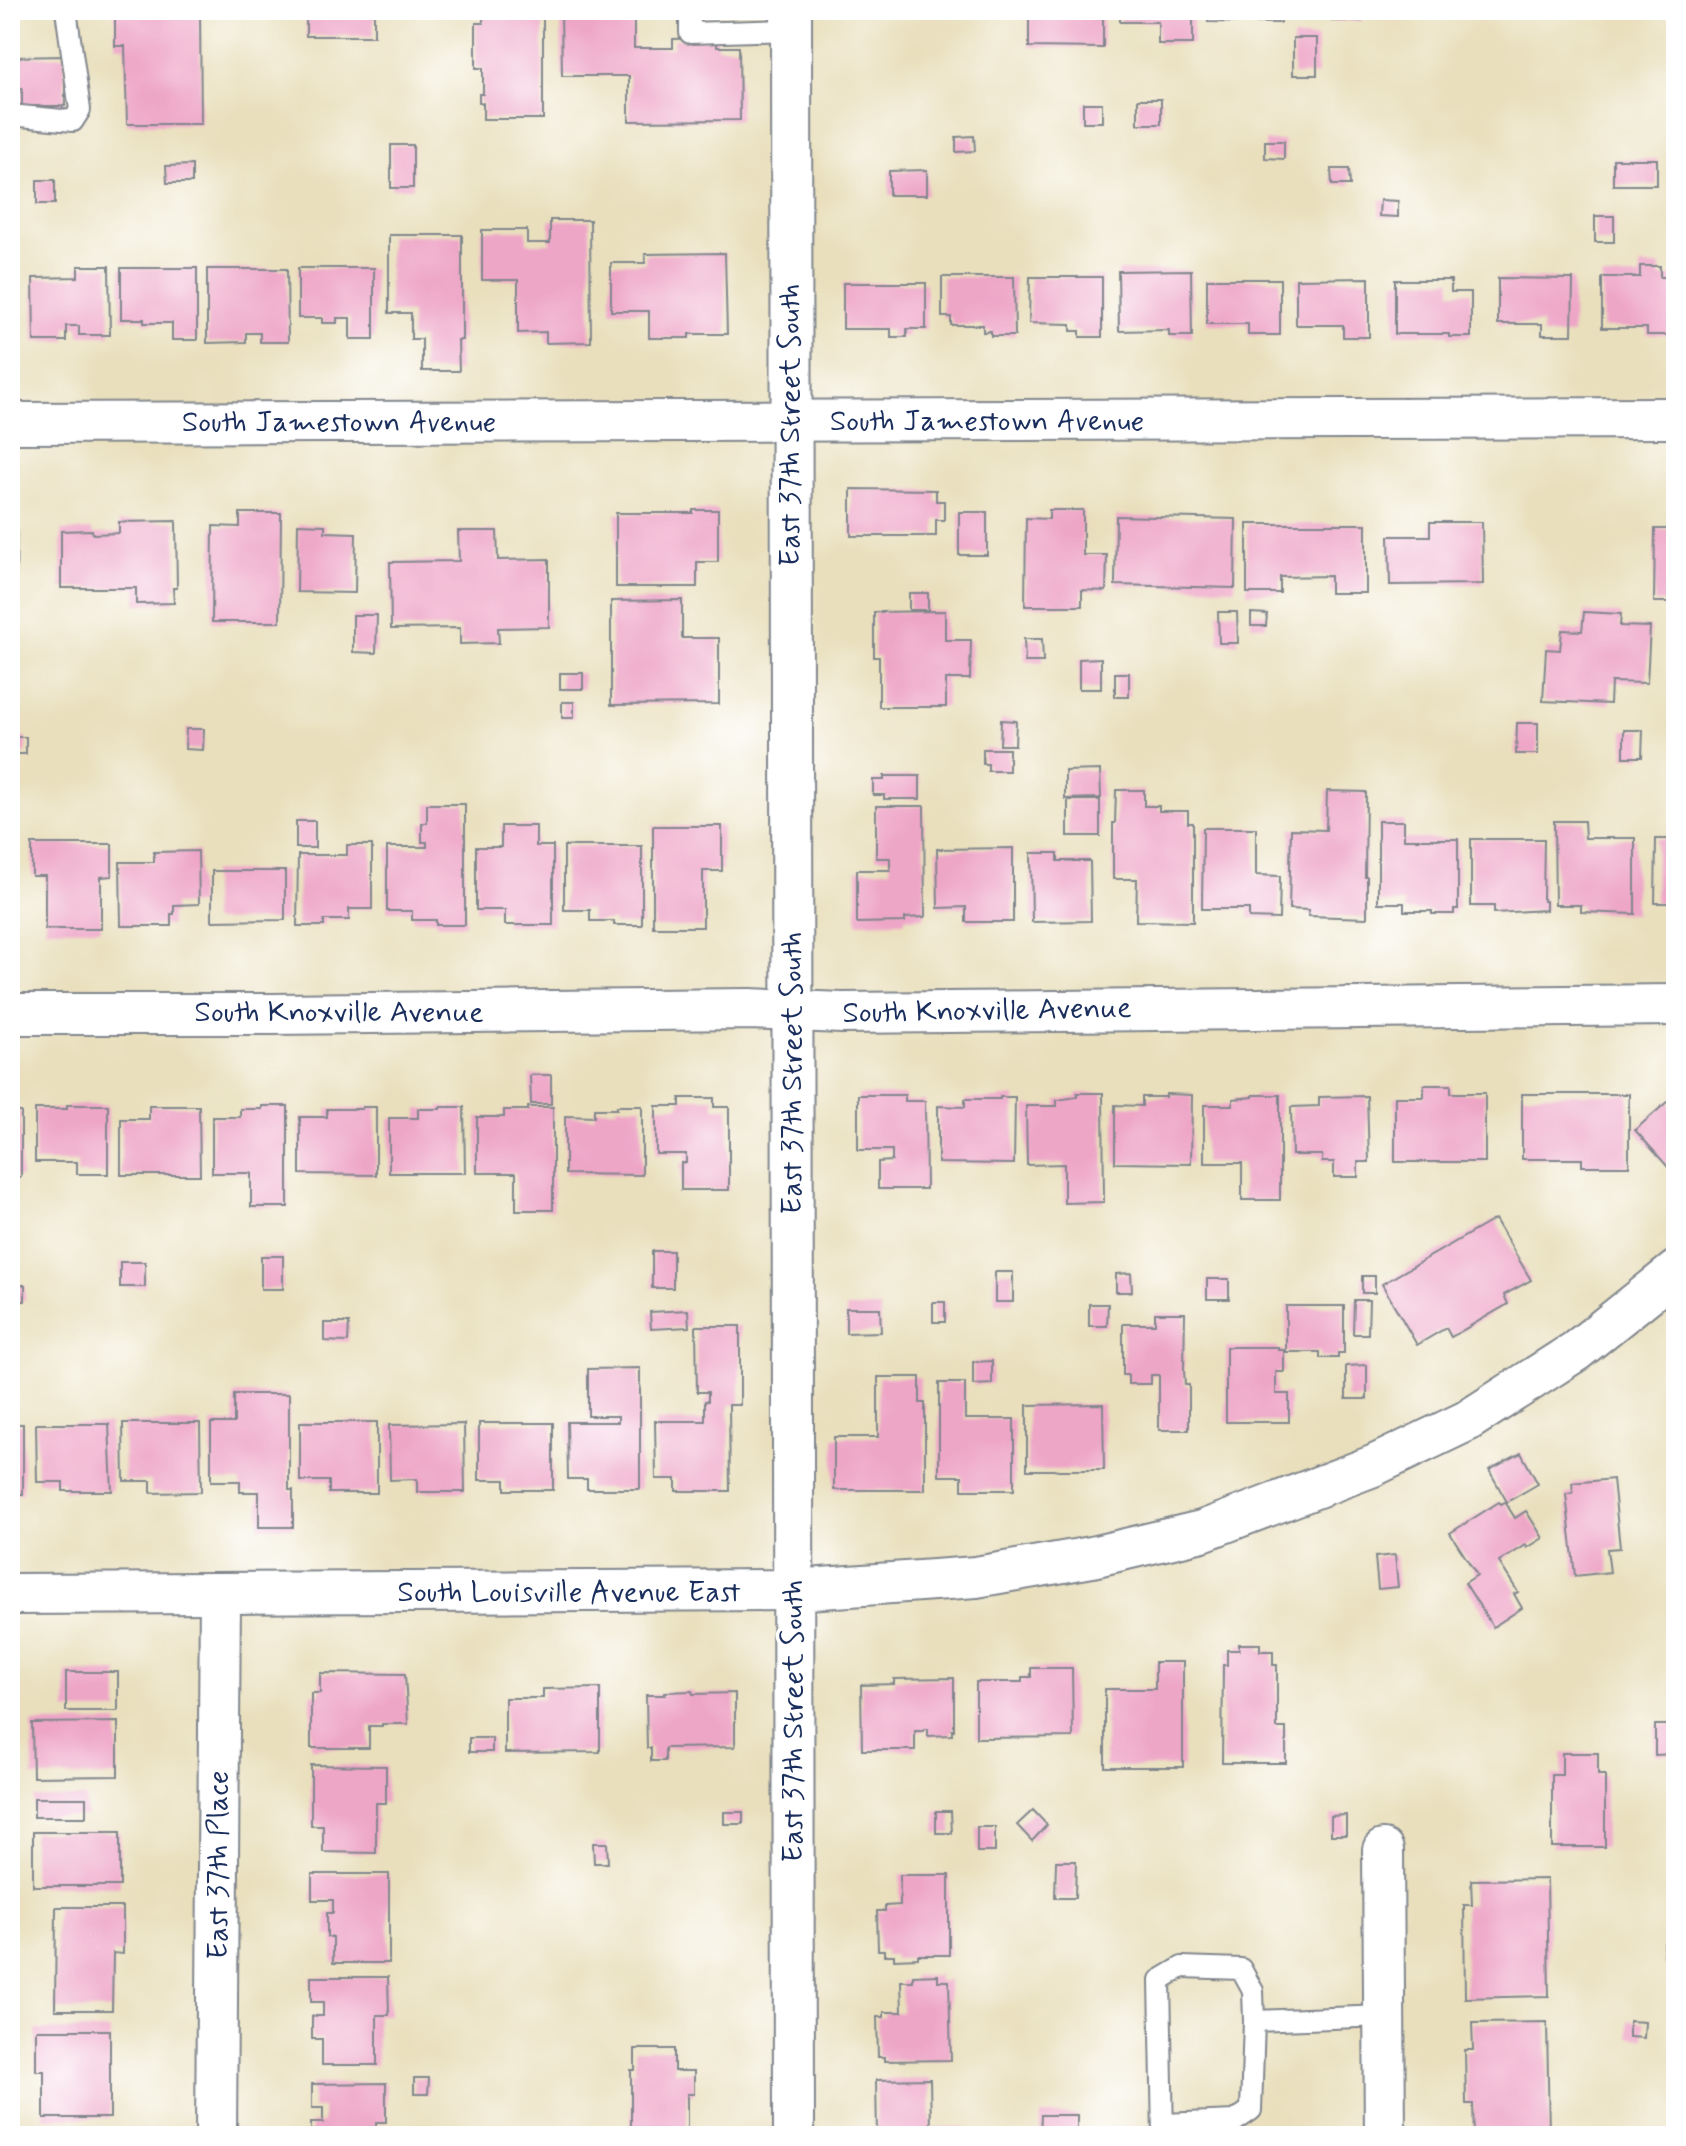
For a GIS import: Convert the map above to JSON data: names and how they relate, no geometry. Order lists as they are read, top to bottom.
{
  "streets": {
    "street": [
      "South Jamestown Avenue",
      "East 37th Street South",
      "South Knoxville Avenue",
      "South Louisville Avenue East",
      "East 37th Place"
    ]
  },
  "crossings": [
    ["South Jamestown Avenue", "East 37th Street South"],
    ["East 37th Street South", "South Knoxville Avenue"],
    ["East 37th Street South", "South Louisville Avenue East"],
    ["South Louisville Avenue East", "East 37th Place"]
  ]
}
